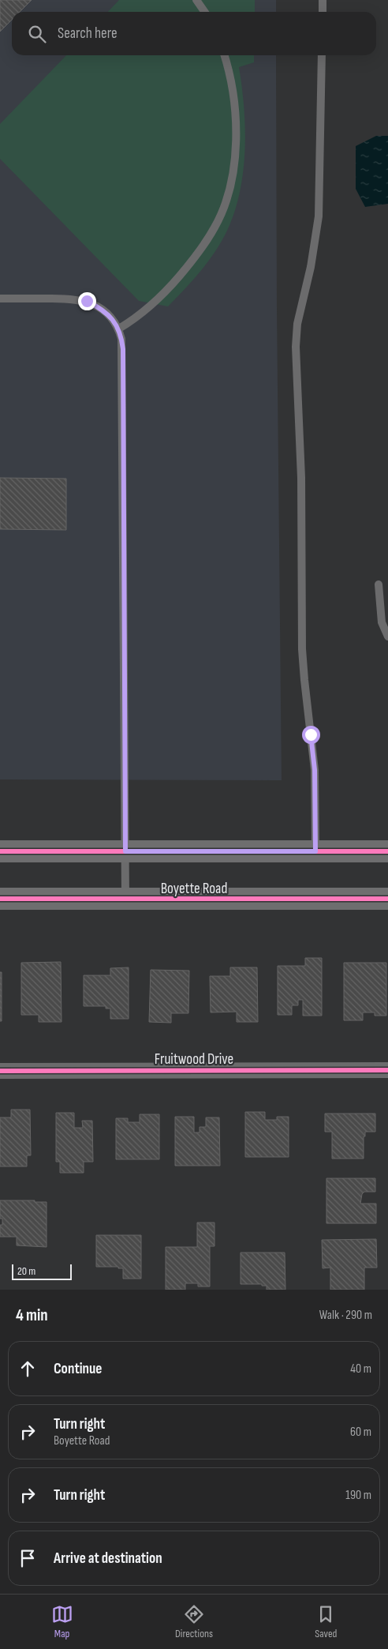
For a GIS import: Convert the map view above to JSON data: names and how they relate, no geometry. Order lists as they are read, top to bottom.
{
  "streets": {
    "main road": ["Boyette Road"],
    "street": ["Fruitwood Drive"]
  },
  "scale_bar": "20 m",
  "page": {
    "search": "Search here",
    "scale": "20 m",
    "heading": ["4 min", "Walk · 290 m"],
    "list": [
      ["Continue", "40 m"],
      ["Turn right", "Boyette Road", "60 m"],
      ["Turn right", "190 m"],
      "Arrive at destination"
    ],
    "nav": ["Map", "Directions", "Saved"]
  }
}
